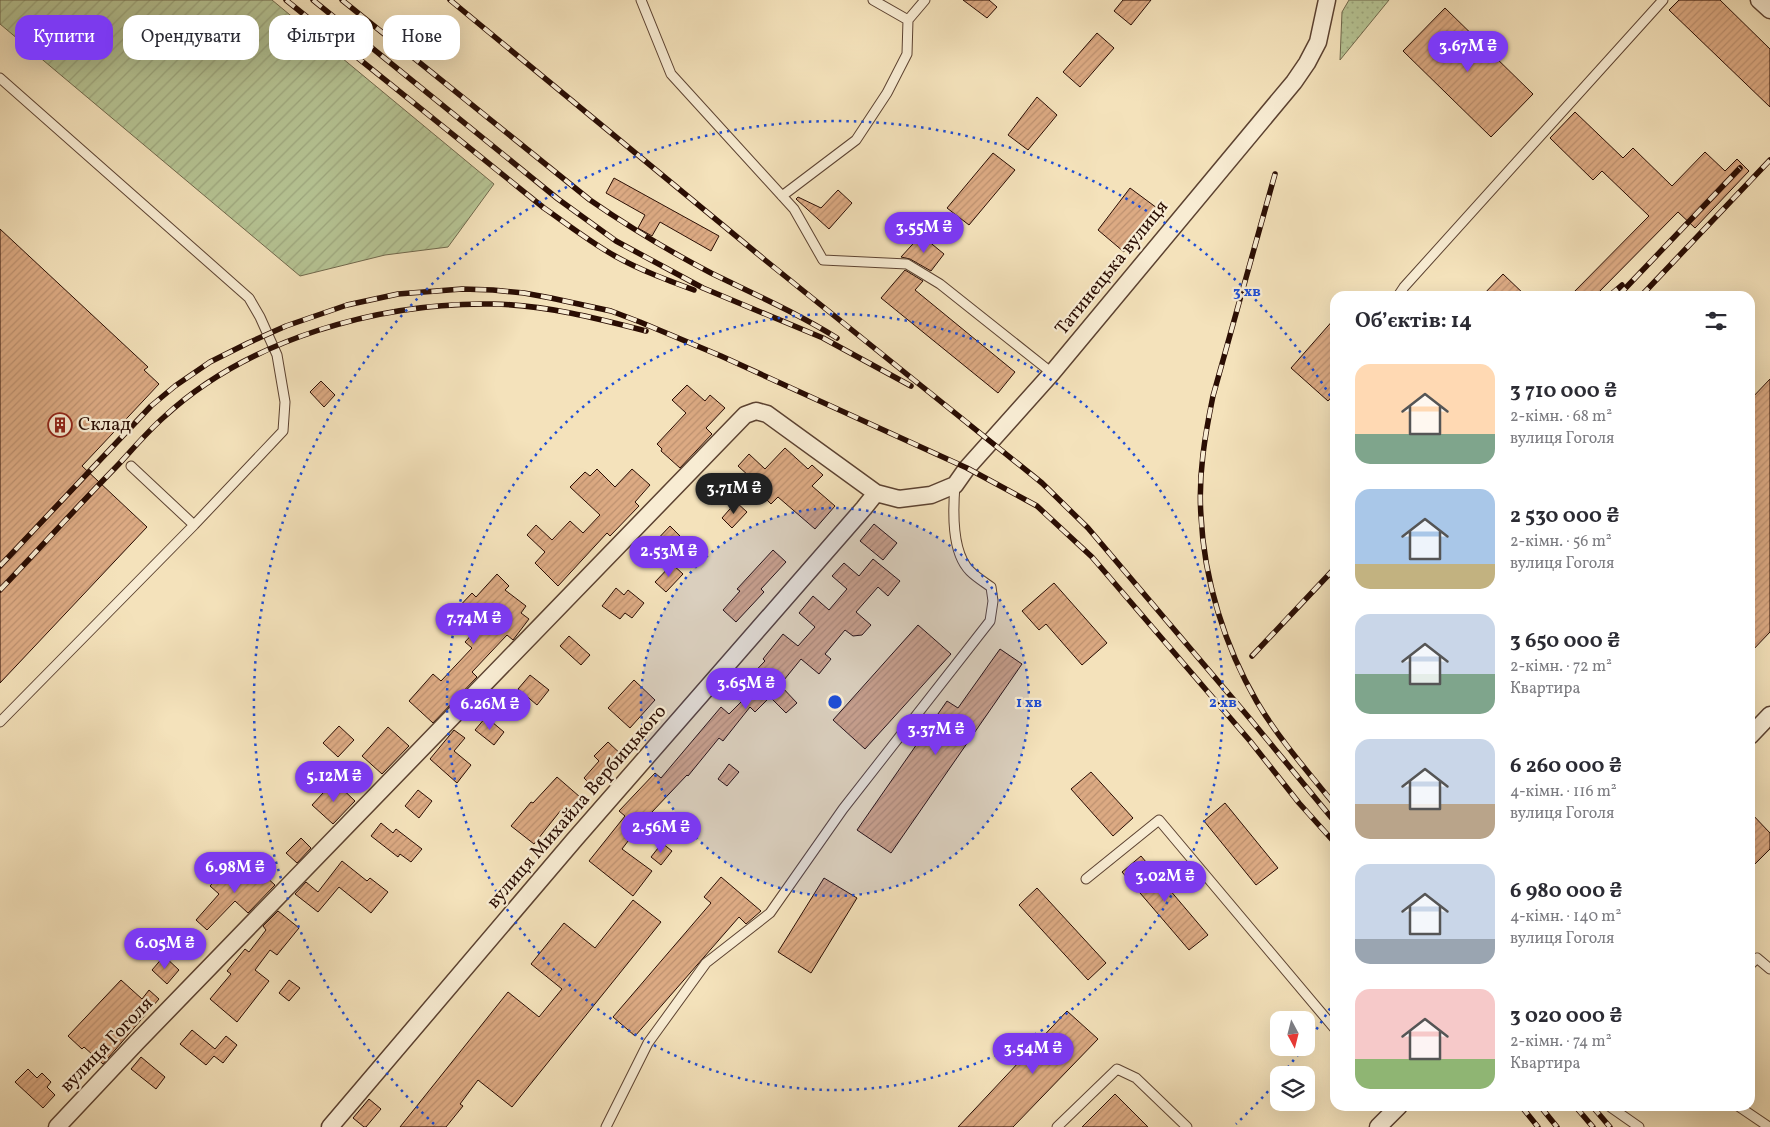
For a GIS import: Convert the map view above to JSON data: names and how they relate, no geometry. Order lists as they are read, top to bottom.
{
  "streets": {
    "street": ["Татинецька вулиця", "вулиця Михайла Вербицького", "вулиця Гоголя"]
  },
  "crossings": [
    ["вулиця Михайла Вербицького", "вулиця Гоголя"]
  ],
  "places": {
    "building": ["Склад"]
  },
  "north": "bottom",
  "page": {
    "chip": [
      "Купити",
      "Орендувати",
      "Фільтри",
      "Нове"
    ],
    "price": [
      "3.67M ₴",
      "3.55M ₴",
      "3.71M ₴",
      "2.53M ₴",
      "7.74M ₴",
      "3.65M ₴",
      "6.26M ₴",
      "3.37M ₴",
      "5.12M ₴",
      "2.56M ₴",
      "6.98M ₴",
      "3.02M ₴",
      "6.05M ₴",
      "3.54M ₴"
    ],
    "heading": "Об’єктів: 14",
    "list": [
      {
        "name": "3 710 000 ₴",
        "note": "2-кімн. · 68 m² · вулиця Гоголя"
      },
      {
        "name": "2 530 000 ₴",
        "note": "2-кімн. · 56 m² · вулиця Гоголя"
      },
      {
        "name": "3 650 000 ₴",
        "note": "2-кімн. · 72 m² · Квартира"
      },
      {
        "name": "6 260 000 ₴",
        "note": "4-кімн. · 116 m² · вулиця Гоголя"
      },
      {
        "name": "6 980 000 ₴",
        "note": "4-кімн. · 140 m² · вулиця Гоголя"
      },
      {
        "name": "3 020 000 ₴",
        "note": "2-кімн. · 74 m² · Квартира"
      }
    ]
  },
  "rings": ["3 хв", "1 хв", "2 хв"]
}
